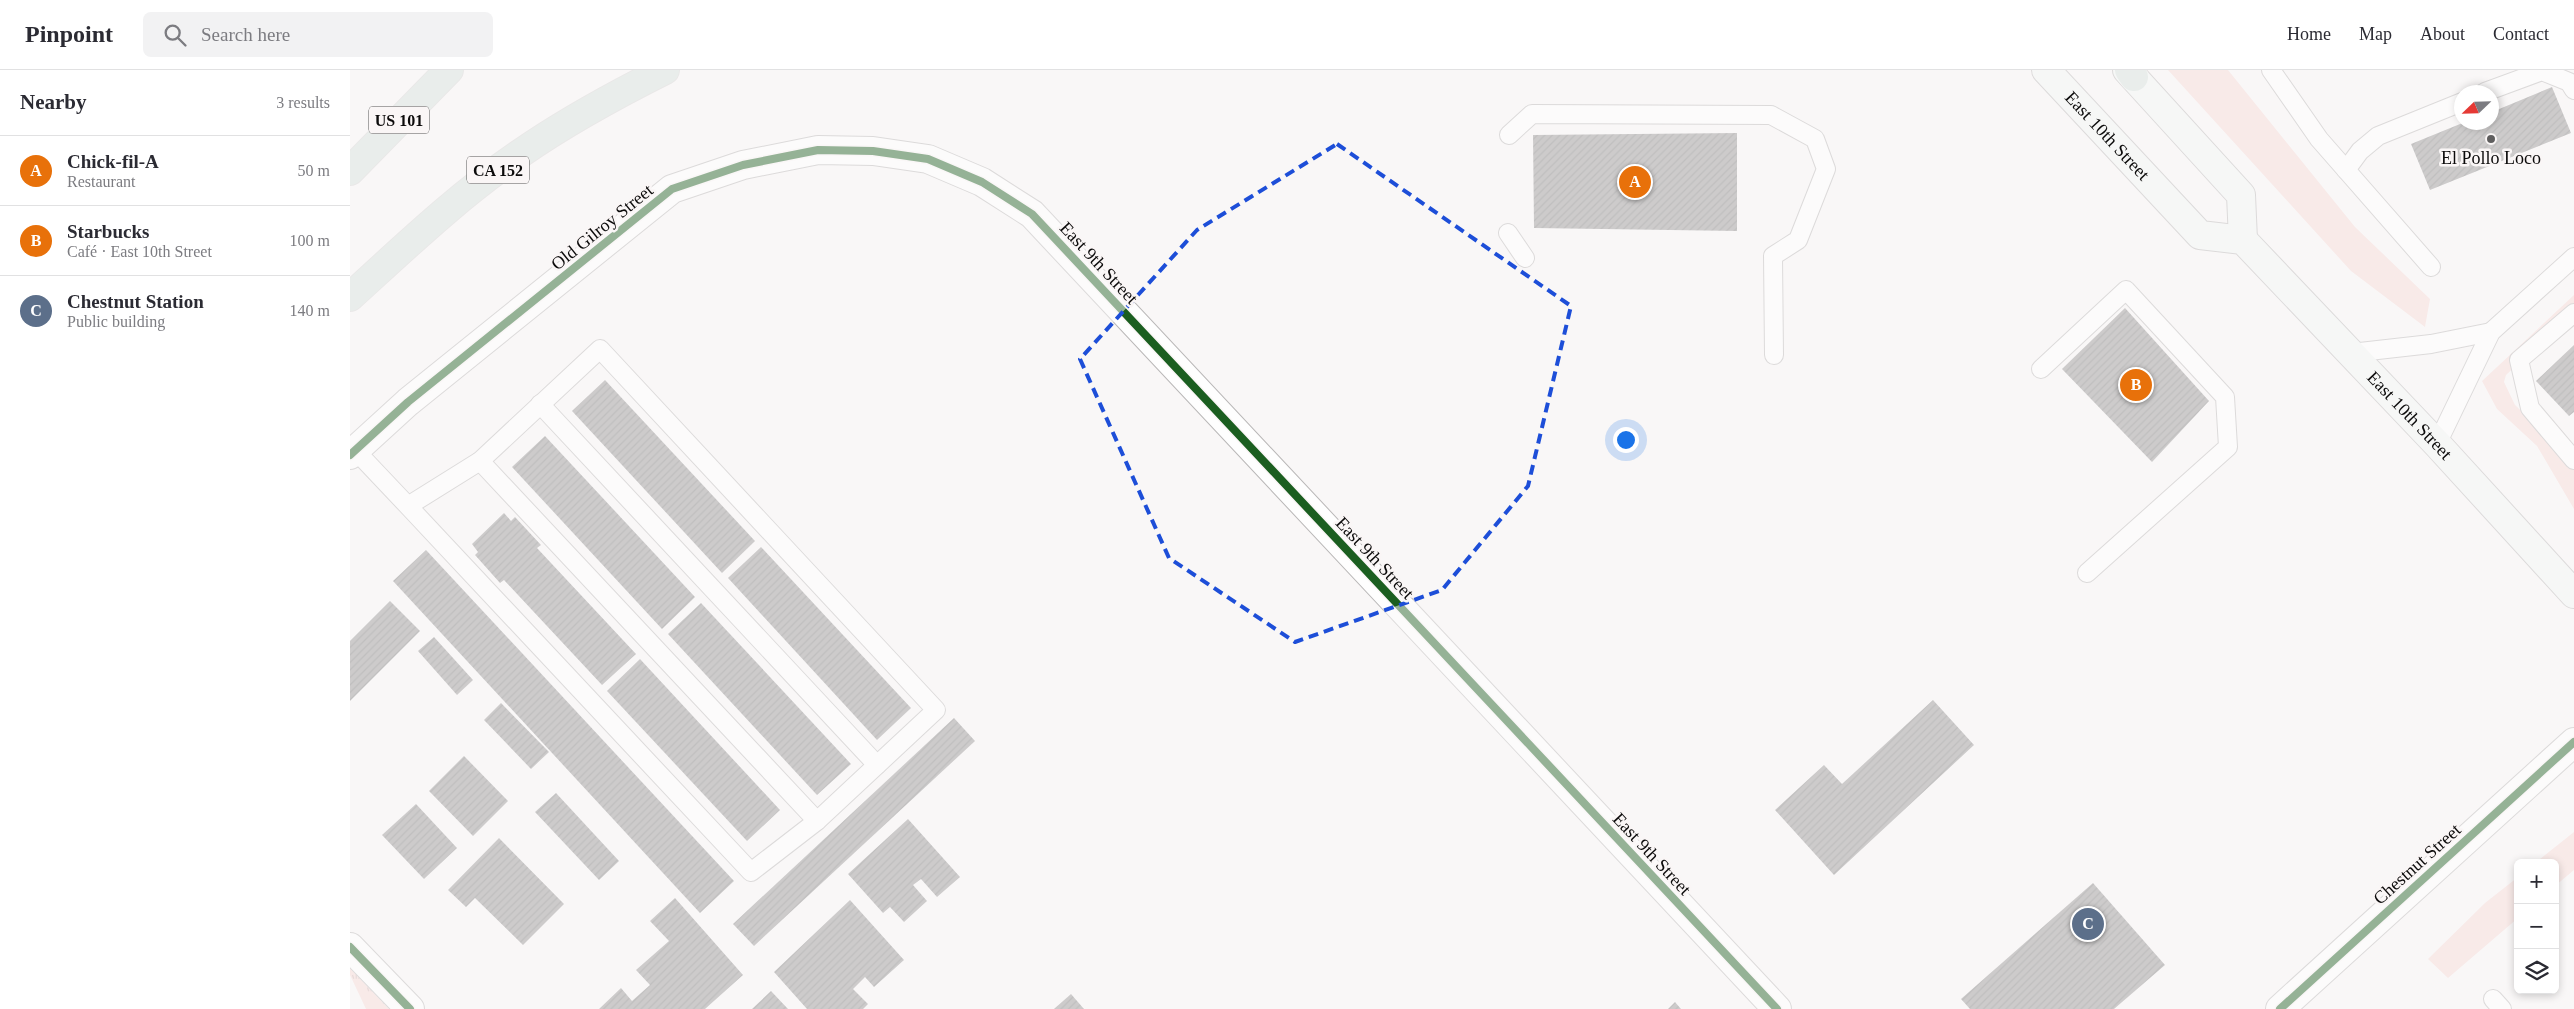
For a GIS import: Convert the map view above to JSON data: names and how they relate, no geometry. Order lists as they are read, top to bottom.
{
  "streets": {
    "highway": ["US 101", "CA 152"],
    "main road": ["East 10th Street"],
    "street": ["Old Gilroy Street", "East 9th Street", "Chestnut Street"]
  },
  "crossings": [
    ["Old Gilroy Street", "East 9th Street"]
  ],
  "places": ["El Pollo Loco"],
  "north": "bottom left",
  "page": {
    "header": "Pinpoint",
    "search": "Search here",
    "nav": [
      "Home",
      "Map",
      "About",
      "Contact"
    ],
    "heading": ["Nearby", "3 results"],
    "list": [
      {
        "mark": "A",
        "name": "Chick-fil-A",
        "note": "Restaurant",
        "value": "50 m"
      },
      {
        "mark": "B",
        "name": "Starbucks",
        "note": "Café · East 10th Street",
        "value": "100 m"
      },
      {
        "mark": "C",
        "name": "Chestnut Station",
        "note": "Public building",
        "value": "140 m"
      }
    ],
    "pins": ["A", "B", "C"],
    "map_buttons": ["+", "−"]
  }
}
